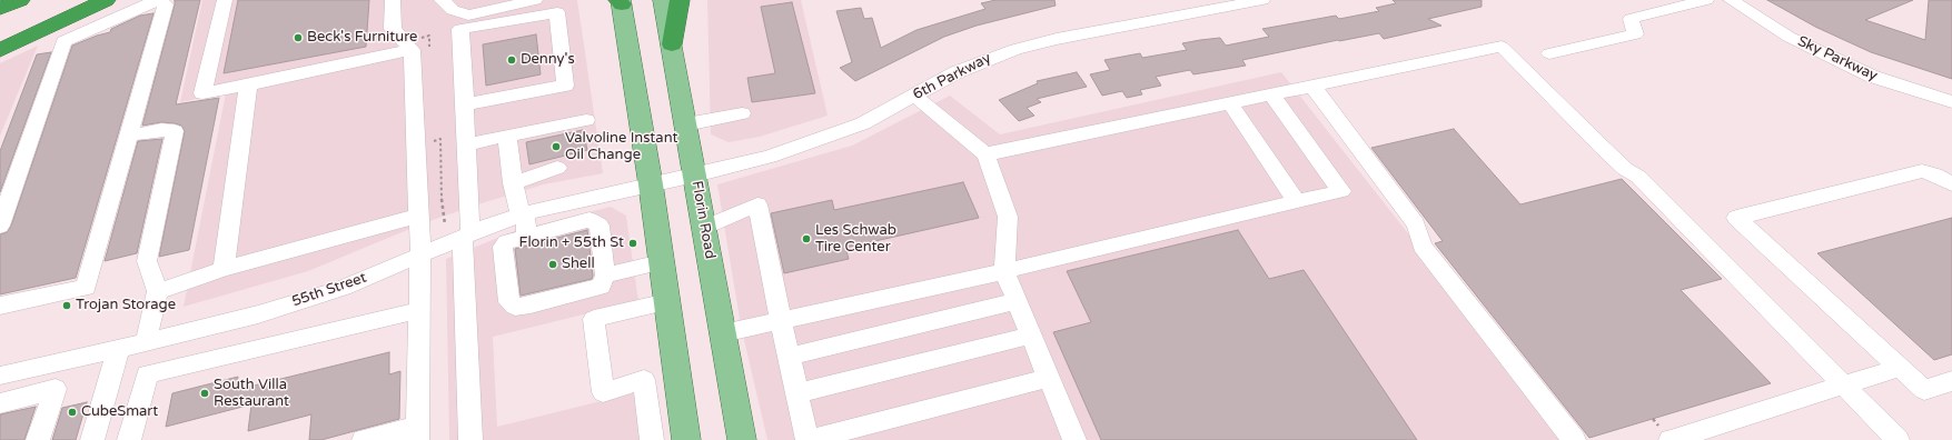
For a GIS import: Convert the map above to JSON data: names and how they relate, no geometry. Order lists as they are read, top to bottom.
{
  "streets": {
    "main road": ["Florin Road"],
    "street": ["Sky Parkway", "6th Parkway", "55th Street"]
  },
  "crossings": [
    ["6th Parkway", "Florin Road"],
    ["6th Parkway", "55th Street"]
  ],
  "places": [
    "Beck's Furniture",
    "Denny's",
    "Valvoline Instant Oil Change",
    "Les Schwab Tire Center",
    "Florin + 55th St",
    "Shell",
    "Trojan Storage",
    "South Villa Restaurant",
    "CubeSmart"
  ]
}
